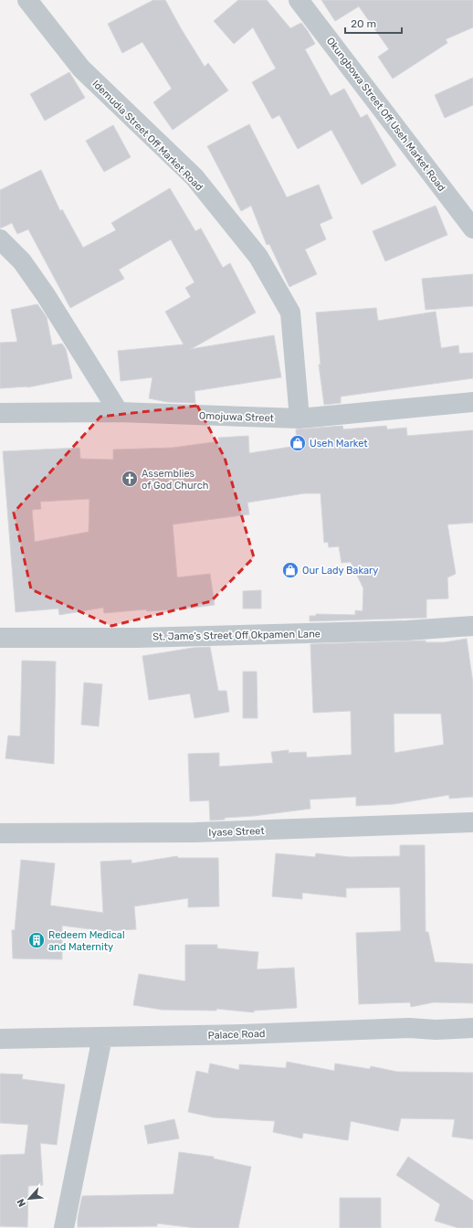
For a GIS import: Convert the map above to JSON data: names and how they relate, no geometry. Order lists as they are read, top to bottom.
{
  "streets": {
    "street": [
      "Okungbowa Street Off Useh Market Road",
      "Idemudia Street Off Market Road",
      "Omojuwa Street",
      "St. Jame's Street Off Okpamen Lane",
      "Iyase Street",
      "Palace Road"
    ]
  },
  "crossings": [
    ["Idemudia Street Off Market Road", "Omojuwa Street"]
  ],
  "places": {
    "shop": ["Useh Market", "Our Lady Bakary"],
    "church": ["Assemblies of God Church"],
    "building": ["Redeem Medical and Maternity"]
  },
  "scale_bar": "20 m",
  "north": "bottom left"
}
